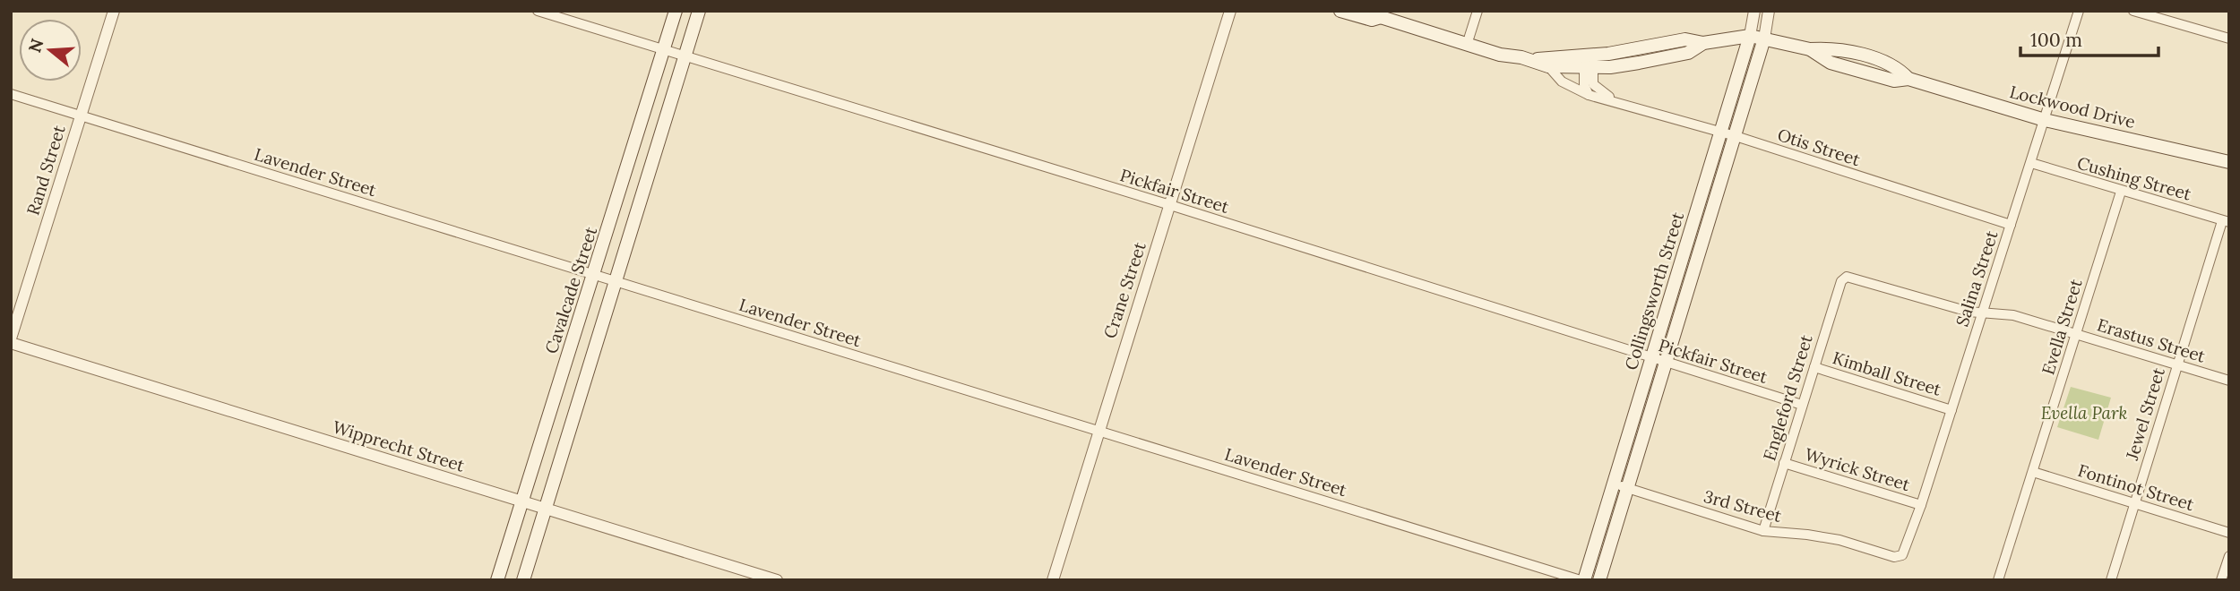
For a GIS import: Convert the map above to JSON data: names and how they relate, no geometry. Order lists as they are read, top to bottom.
{
  "streets": {
    "main road": ["Lockwood Drive", "Cavalcade Street", "Collingsworth Street"],
    "street": [
      "Otis Street",
      "Rand Street",
      "Lavender Street",
      "Cushing Street",
      "Pickfair Street",
      "Salina Street",
      "Crane Street",
      "Evella Street",
      "Erastus Street",
      "Kimball Street",
      "Engleford Street",
      "Jewel Street",
      "Wipprecht Street",
      "Wyrick Street",
      "Fontinot Street",
      "3rd Street"
    ]
  },
  "crossings": [
    ["Lockwood Drive", "Otis Street"],
    ["Lockwood Drive", "Salina Street"],
    ["Lockwood Drive", "Collingsworth Street"],
    ["Otis Street", "Salina Street"],
    ["Otis Street", "Collingsworth Street"],
    ["Rand Street", "Lavender Street"],
    ["Rand Street", "Wipprecht Street"],
    ["Lavender Street", "Cavalcade Street"],
    ["Lavender Street", "Crane Street"],
    ["Lavender Street", "Collingsworth Street"],
    ["Cushing Street", "Salina Street"],
    ["Cushing Street", "Evella Street"],
    ["Cushing Street", "Jewel Street"],
    ["Pickfair Street", "Cavalcade Street"],
    ["Pickfair Street", "Crane Street"],
    ["Pickfair Street", "Collingsworth Street"],
    ["Pickfair Street", "Engleford Street"],
    ["Salina Street", "Erastus Street"],
    ["Salina Street", "Kimball Street"],
    ["Salina Street", "Wyrick Street"],
    ["Salina Street", "3rd Street"],
    ["Cavalcade Street", "Wipprecht Street"],
    ["Collingsworth Street", "3rd Street"],
    ["Evella Street", "Erastus Street"],
    ["Evella Street", "Fontinot Street"],
    ["Erastus Street", "Engleford Street"],
    ["Erastus Street", "Jewel Street"],
    ["Kimball Street", "Engleford Street"],
    ["Engleford Street", "Wyrick Street"],
    ["Engleford Street", "3rd Street"],
    ["Jewel Street", "Fontinot Street"]
  ],
  "parks": ["Evella Park"],
  "scale_bar": "100 m",
  "north": "left"
}
